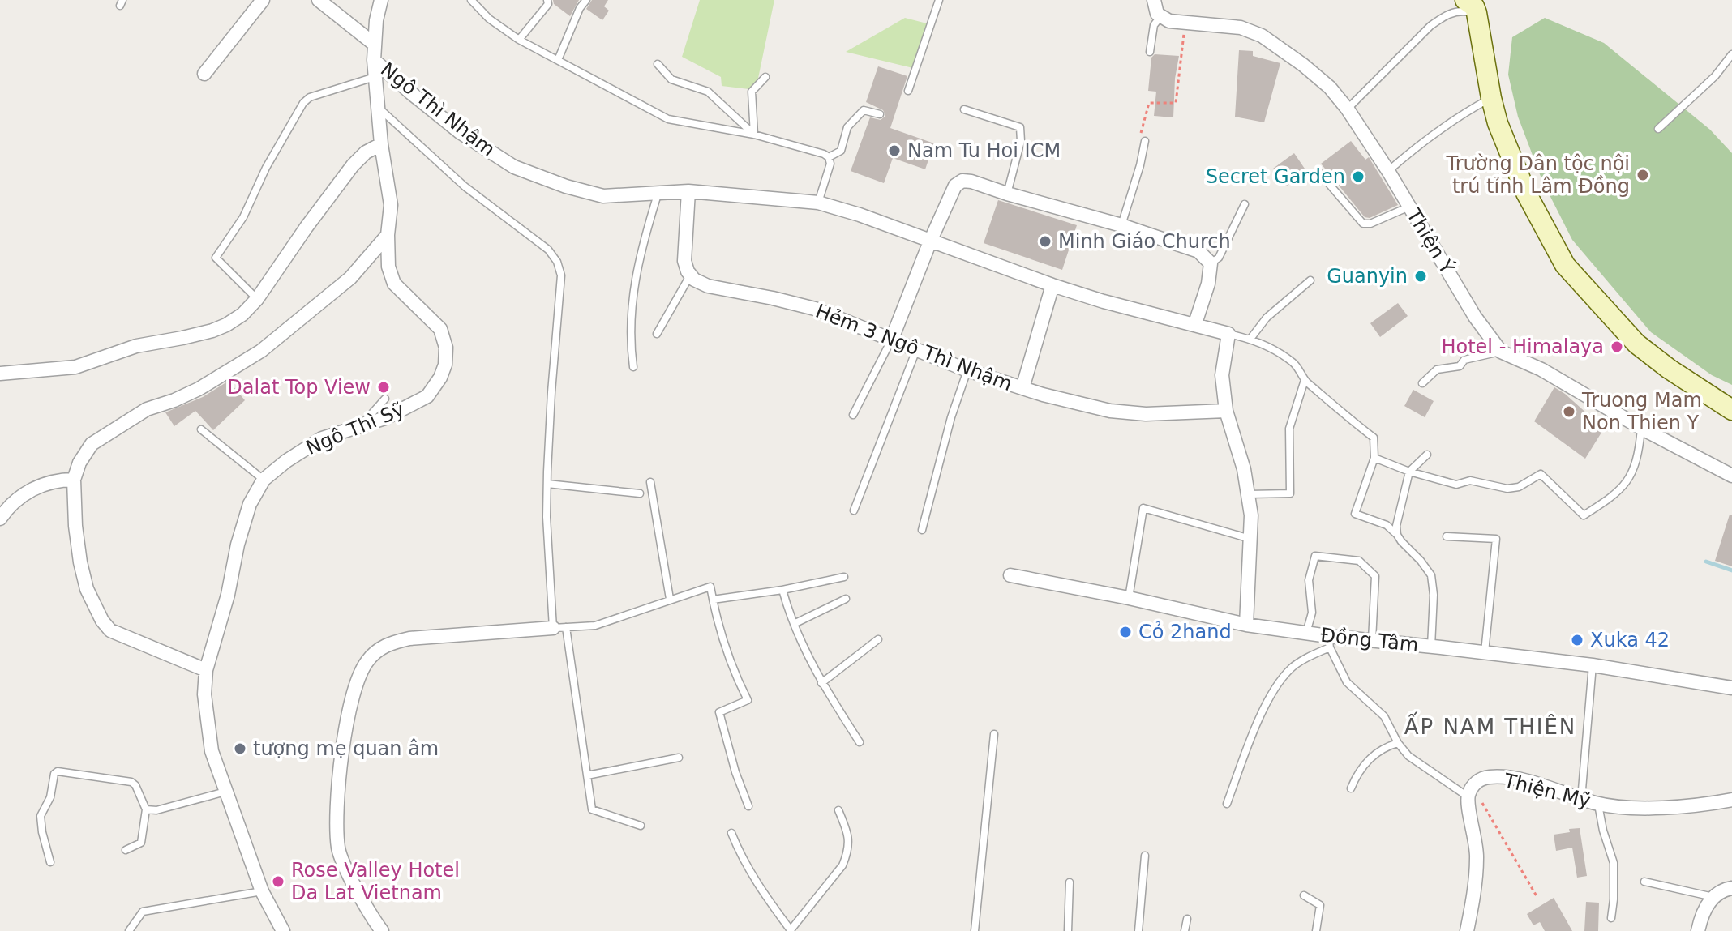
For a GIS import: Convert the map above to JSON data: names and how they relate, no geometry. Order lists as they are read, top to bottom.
{
  "streets": {
    "street": [
      "Ngô Thì Nhậm",
      "Thiện Ý",
      "Hẻm 3 Ngô Thì Nhậm",
      "Ngô Thì Sỹ",
      "Đồng Tâm",
      "Thiện Mỹ"
    ]
  },
  "crossings": [
    ["Ngô Thì Nhậm", "Ngô Thì Sỹ"]
  ],
  "districts": ["ẤP NAM THIÊN"],
  "places": [
    "Nam Tu Hoi ICM",
    "Trường Dân tộc nội trú tỉnh Lâm Đồng",
    "Secret Garden",
    "Minh Giáo Church",
    "Guanyin",
    "Hotel - Himalaya",
    "Dalat Top View",
    "Truong Mam Non Thien Y",
    "Cỏ 2hand",
    "Xuka 42",
    "tượng mẹ quan âm",
    "Rose Valley Hotel Da Lat Vietnam"
  ]
}
